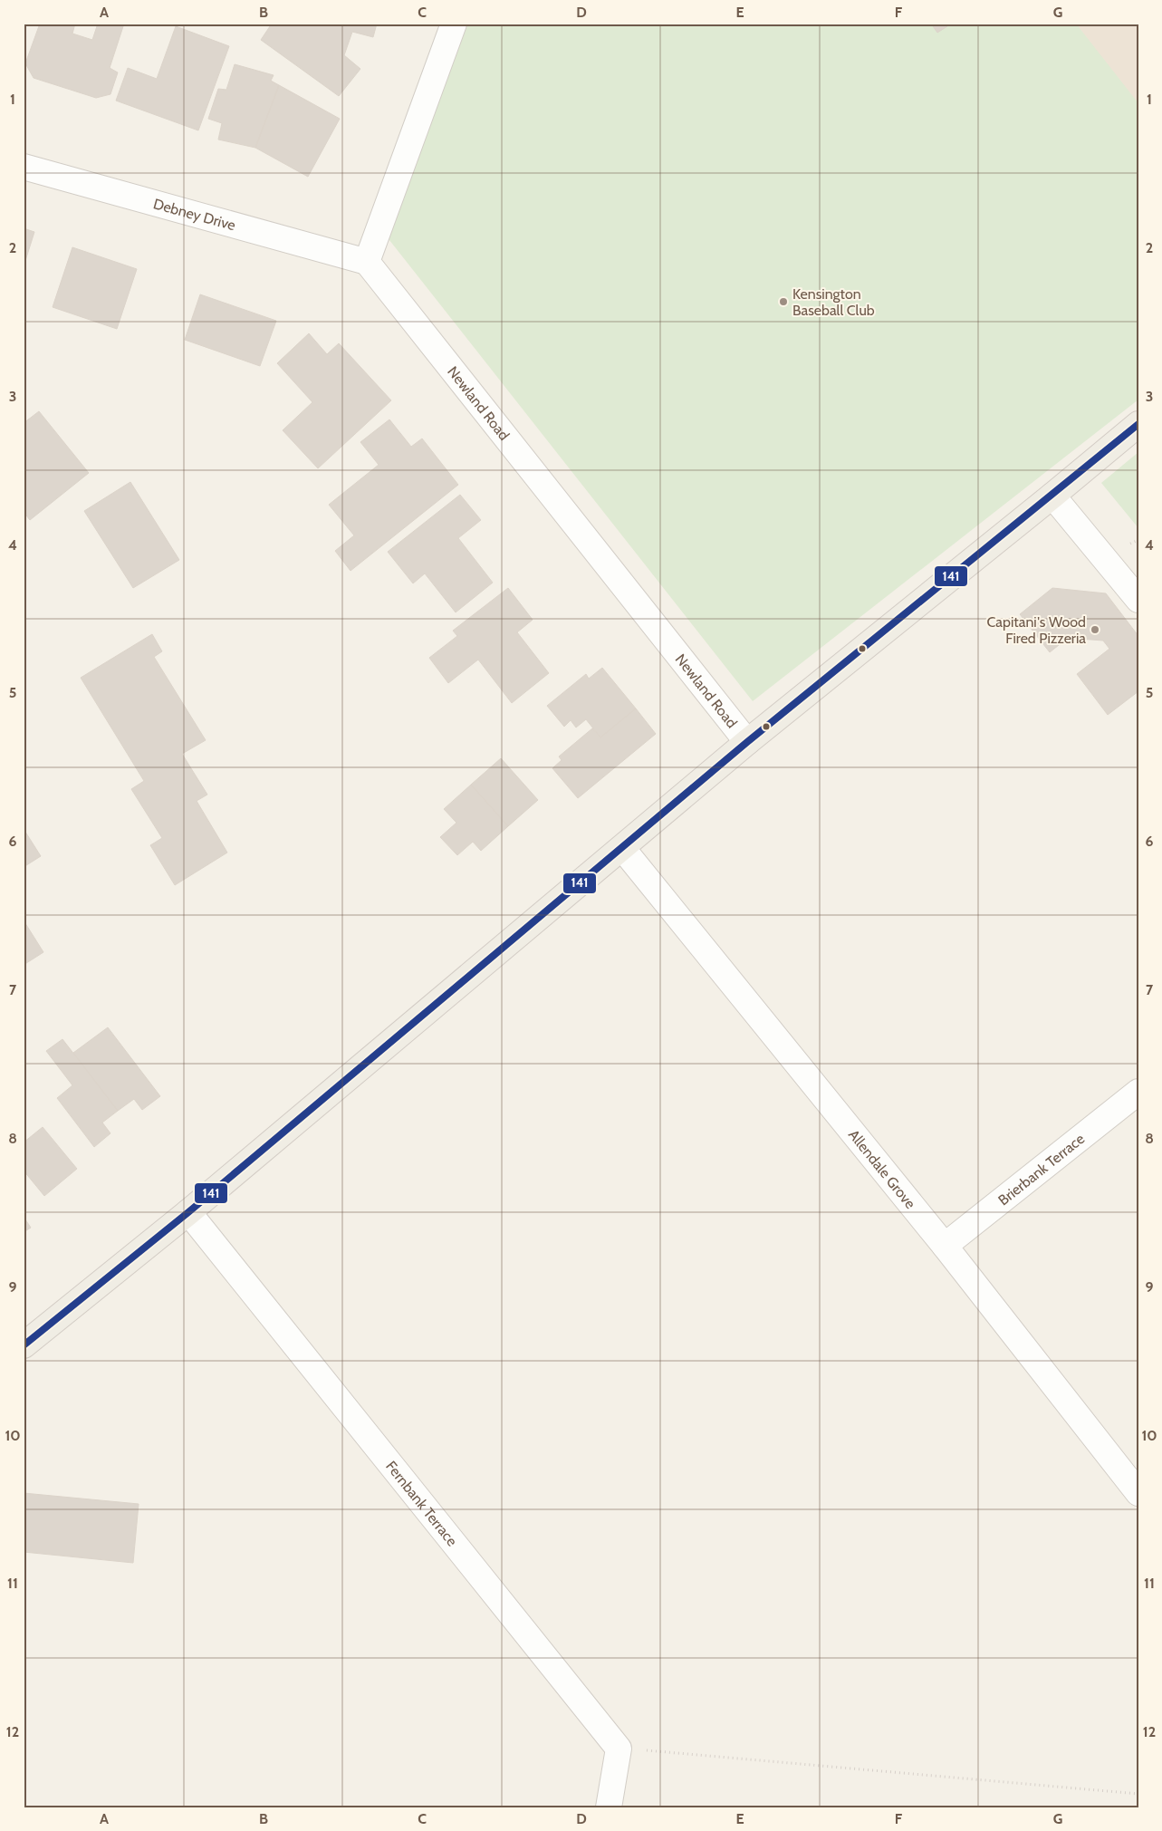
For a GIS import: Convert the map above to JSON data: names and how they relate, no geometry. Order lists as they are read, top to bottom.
{
  "streets": {
    "street": [
      "Debney Drive",
      "Newland Road",
      "Allendale Grove",
      "Brierbank Terrace",
      "Fernbank Terrace"
    ]
  },
  "crossings": [
    ["Debney Drive", "Newland Road"],
    ["Allendale Grove", "Brierbank Terrace"]
  ],
  "places": ["Kensington Baseball Club", "Capitani's Wood Fired Pizzeria"],
  "lines": ["transit line 141"],
  "grid": {
    "columns": [
      "A",
      "B",
      "C",
      "D",
      "E",
      "F",
      "G"
    ],
    "rows": [
      "1",
      "2",
      "3",
      "4",
      "5",
      "6",
      "7",
      "8",
      "9",
      "10",
      "11",
      "12"
    ]
  }
}
